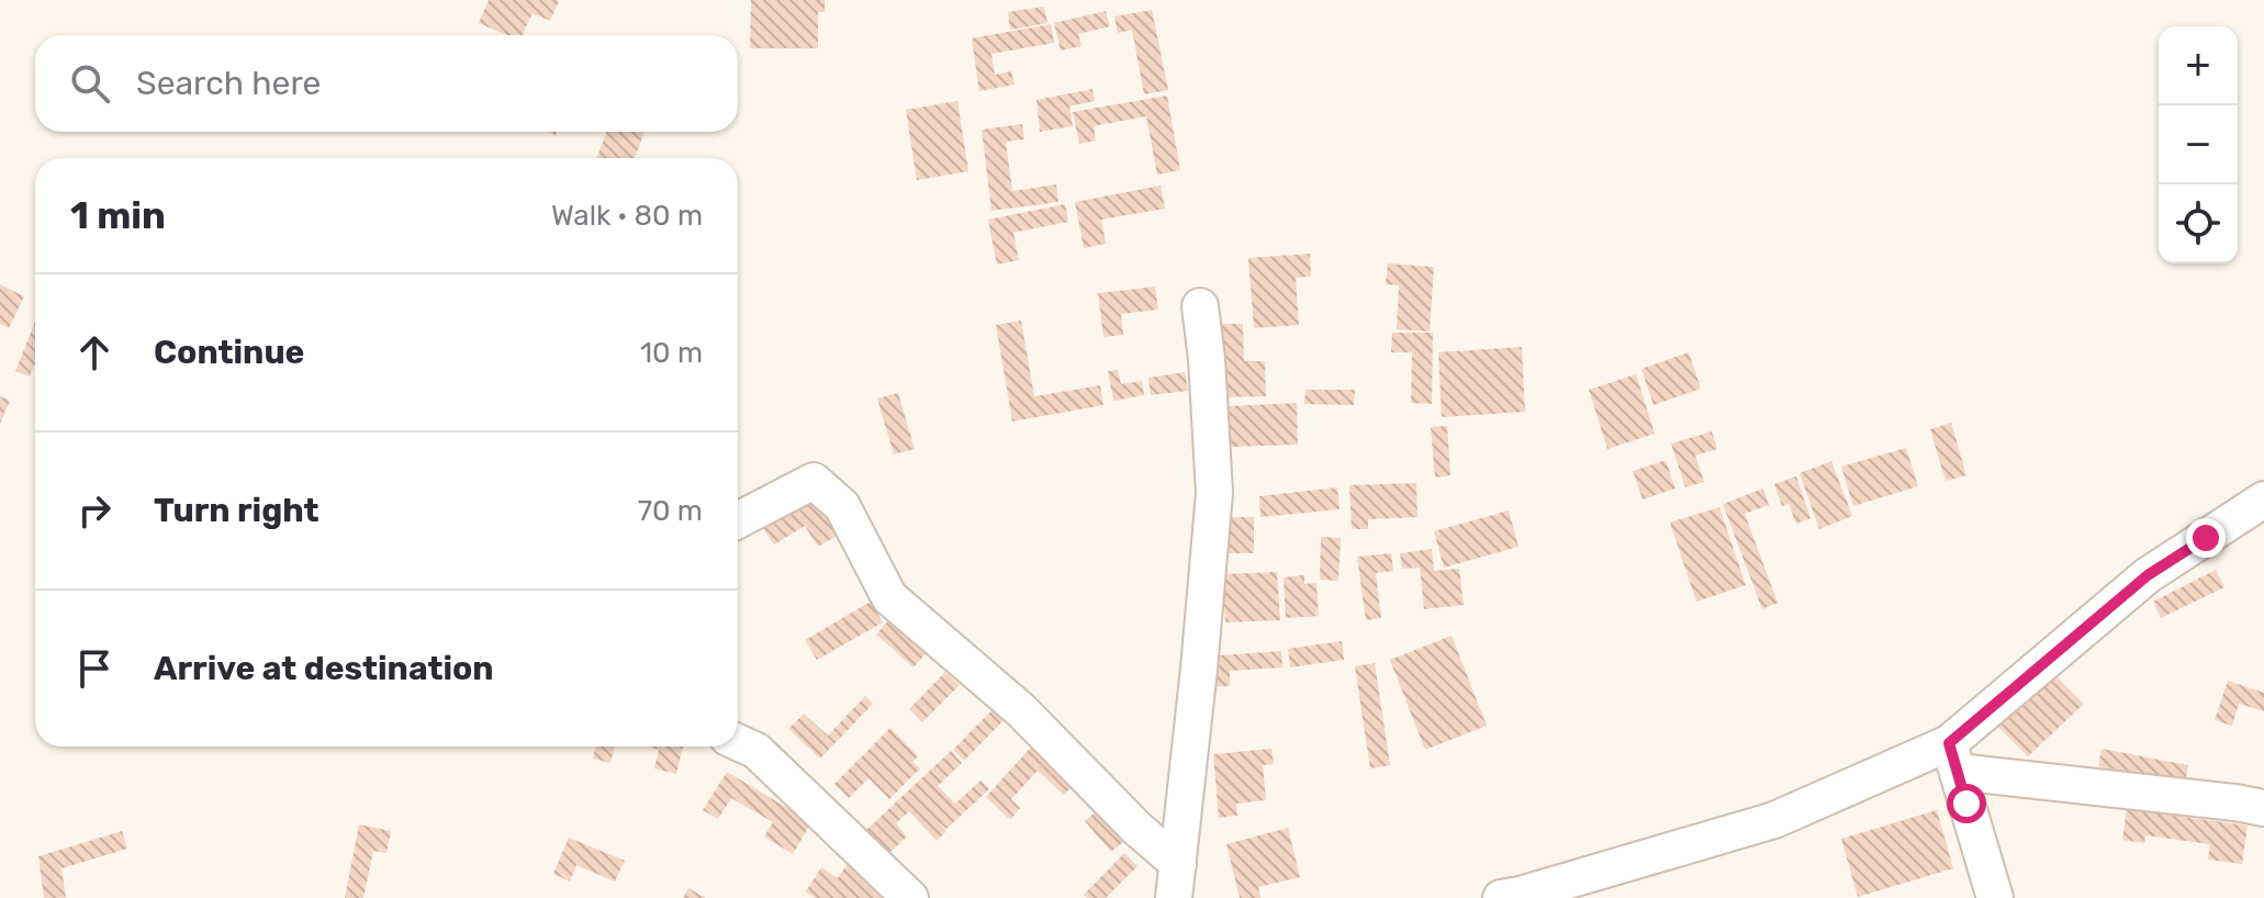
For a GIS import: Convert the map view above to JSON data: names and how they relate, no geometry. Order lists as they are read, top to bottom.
{
  "page": {
    "map_buttons": ["+", "−"],
    "search": "Search here",
    "heading": ["1 min", "Walk · 80 m"],
    "list": [
      ["Continue", "10 m"],
      ["Turn right", "70 m"],
      "Arrive at destination"
    ]
  }
}
